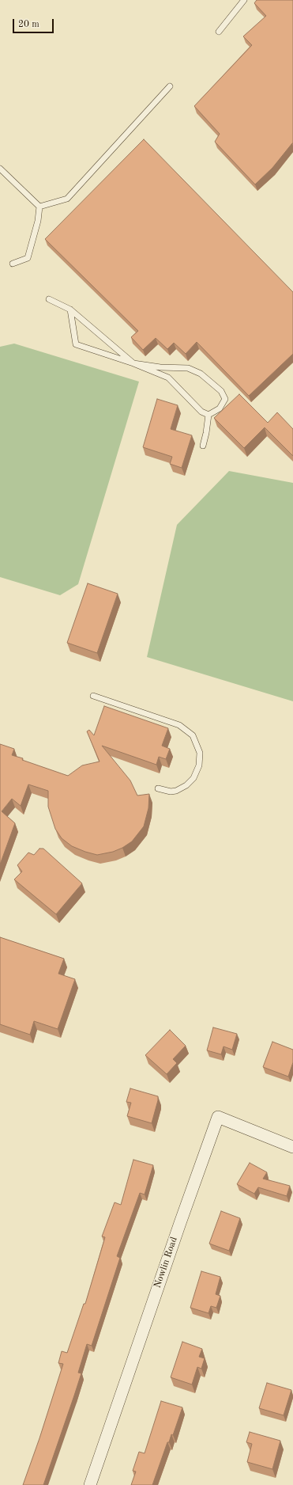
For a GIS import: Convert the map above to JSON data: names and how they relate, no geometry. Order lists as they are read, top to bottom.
{
  "streets": {
    "street": ["Nowlin Road"]
  },
  "scale_bar": "20 m"
}
